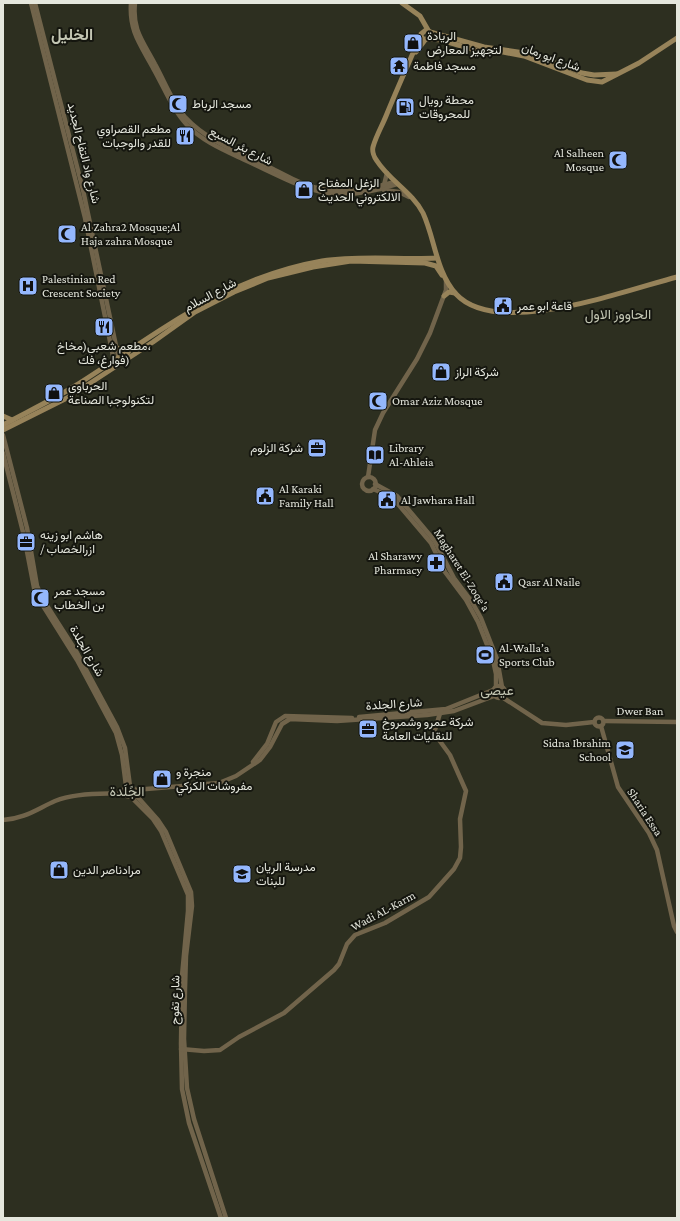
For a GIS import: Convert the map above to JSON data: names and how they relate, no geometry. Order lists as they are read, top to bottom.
{
  "streets": {
    "main road": ["شارع ابو رمان", "شارع السلام"],
    "street": [
      "شارع بئر السبع",
      "شارع واد التفاح الجديد",
      "Magharet El-Zoqe'a",
      "شارع الجلدة",
      "Dwer Ban",
      "Sharia Essa",
      "Wadi AL-Karm"
    ]
  },
  "crossings": [
    ["شارع واد التفاح الجديد", "شارع السلام"],
    ["Magharet El-Zoqe'a", "شارع الجلدة"],
    ["شارع الجلدة", "Wadi AL-Karm"],
    ["Dwer Ban", "Sharia Essa"]
  ],
  "districts": [
    "الخليل",
    "الحاووز الاول",
    "عيصى",
    "الجًلَدة"
  ],
  "places": {
    "shop": [
      "الريادة لتجهيز المعارض",
      "الزغل المفتاح الالكتروني الحديث",
      "شركة الراز",
      "الحرباوي لتكنولوجبا الصناعة",
      "منجرة و مفروشات الكركي",
      "مرادناصر الدين"
    ],
    "temple": ["مسجد فاطمة"],
    "mosque": [
      "مسجد الرباط",
      "Al Salheen Mosque",
      "Al Zahra2 Mosque;Al Haja zahra Mosque",
      "Omar Aziz Mosque",
      "مسجد عمر بن الخطاب"
    ],
    "fuel station": ["محطة رويال للمحروقات"],
    "restaurant": ["مطعم القصراوي للقدر والوجبات", "مطعم شعبي(مخاخ، فوارغ، فك)"],
    "hospital": ["Palestinian Red Crescent Society"],
    "public building": [
      "قاعة ابو عمر",
      "Al Karaki Family Hall",
      "Al Jawhara Hall",
      "Qasr Al Naile"
    ],
    "office": ["شركة الزلوم", "هاشم ابو زينه / ازرالخصاب", "شركة عمرو وشمروخ للنقليات العامة"],
    "library": ["Library Al-Ahleia"],
    "pharmacy": ["Al Sharawy Pharmacy"],
    "sports": ["Al-Walla’a Sports Club"],
    "school or university": ["Sidna Ibrahim School", "مدرسة الريان للبنات"]
  }
}
